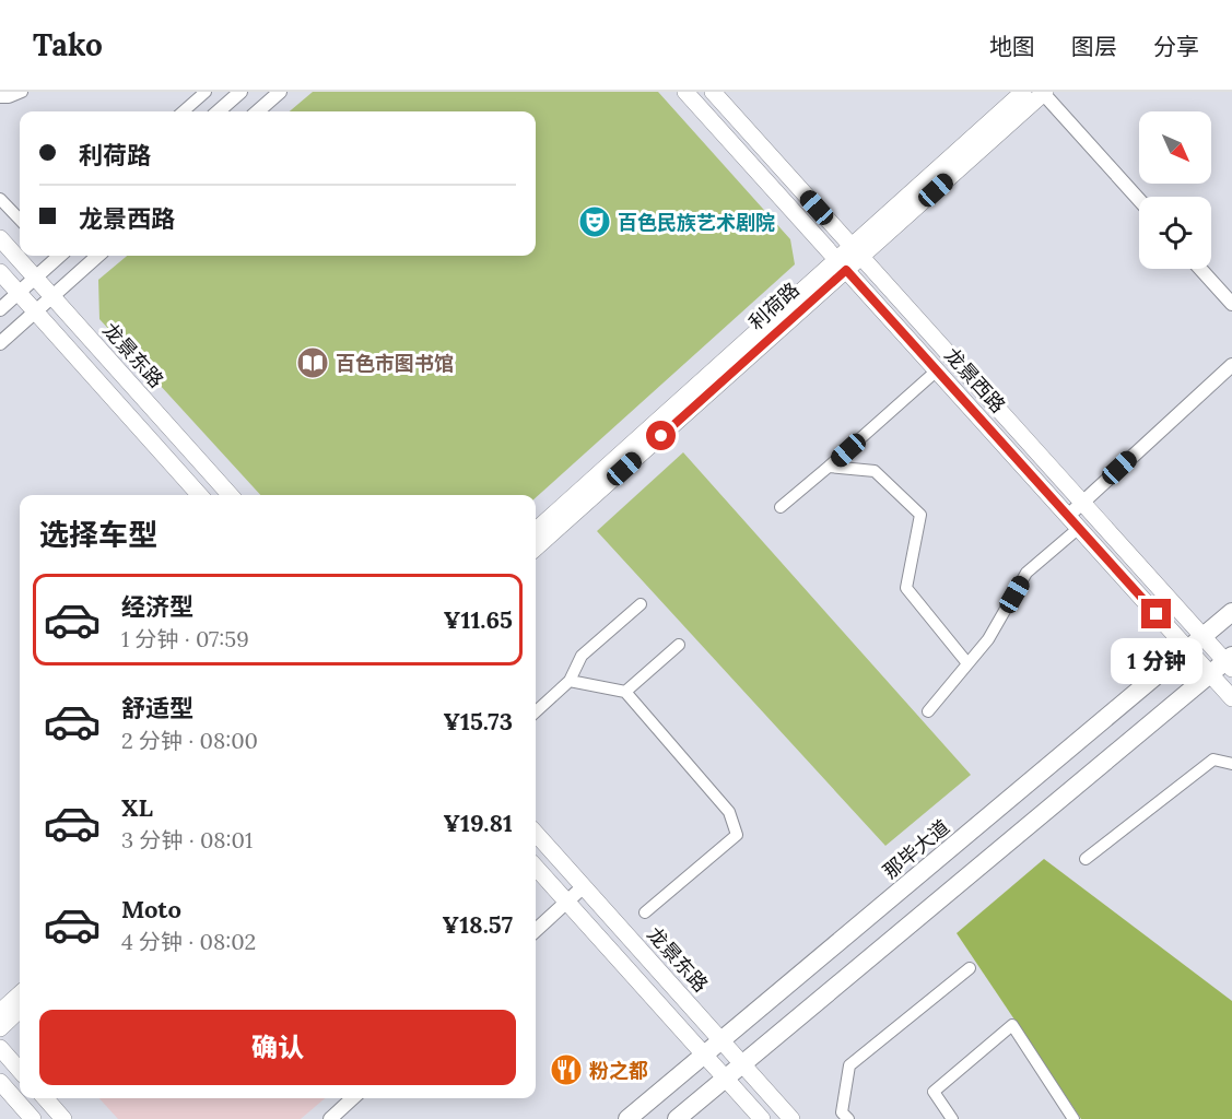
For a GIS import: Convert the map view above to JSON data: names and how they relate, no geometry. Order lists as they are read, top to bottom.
{
  "streets": {
    "main road": [
      "利荷路",
      "龙景东路",
      "龙景西路",
      "那毕大道"
    ]
  },
  "crossings": [
    ["利荷路", "龙景西路"],
    ["龙景东路", "那毕大道"],
    ["龙景西路", "那毕大道"]
  ],
  "places": {
    "theatre": ["百色民族艺术剧院"],
    "library": ["百色市图书馆"],
    "restaurant": ["粉之都"]
  },
  "north": "bottom right",
  "page": {
    "header": "Tako",
    "nav": ["地图", "图层", "分享"],
    "banner": ["利荷路", "龙景西路"],
    "heading": "选择车型",
    "list": [
      {
        "name": "经济型",
        "note": "1 分钟 · 07:59",
        "value": "¥11.65"
      },
      {
        "name": "舒适型",
        "note": "2 分钟 · 08:00",
        "value": "¥15.73"
      },
      {
        "name": "XL",
        "note": "3 分钟 · 08:01",
        "value": "¥19.81"
      },
      {
        "name": "Moto",
        "note": "4 分钟 · 08:02",
        "value": "¥18.57"
      }
    ],
    "bubble": "1 分钟",
    "buttons": "确认"
  }
}
